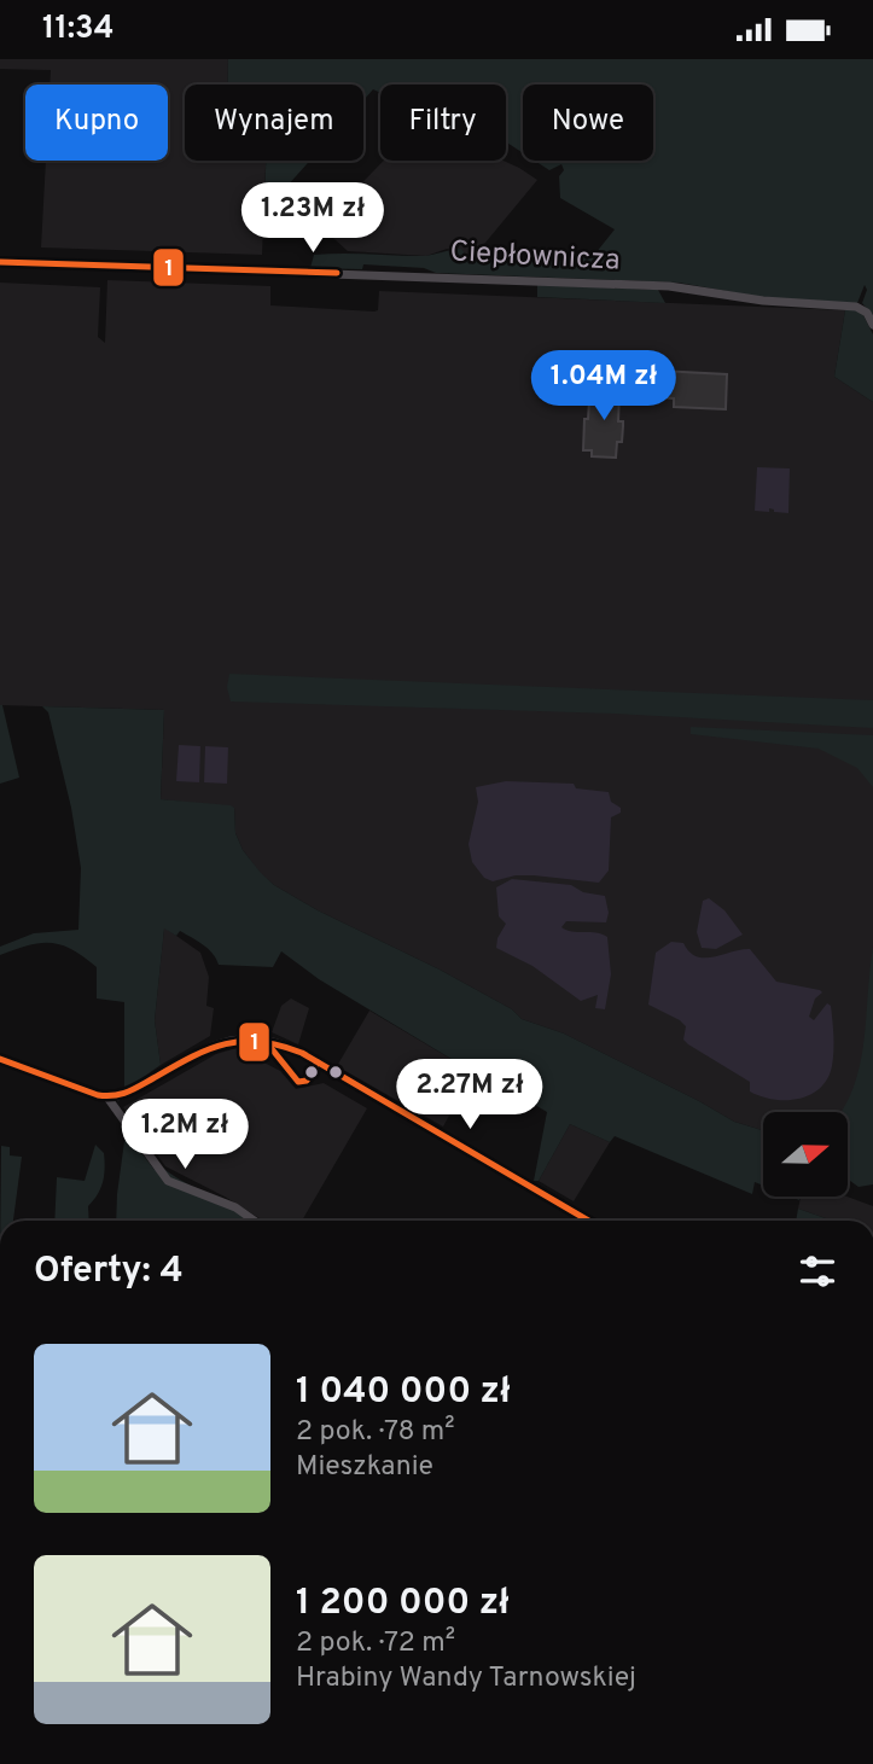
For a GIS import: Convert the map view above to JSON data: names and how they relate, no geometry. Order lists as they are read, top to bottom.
{
  "streets": {
    "street": ["Ciepłownicza"]
  },
  "lines": ["transit line 1"],
  "north": "right",
  "page": {
    "status": "11:34",
    "chip": [
      "Kupno",
      "Wynajem",
      "Filtry",
      "Nowe"
    ],
    "price": [
      "1.23M zł",
      "1.04M zł",
      "2.27M zł",
      "1.2M zł"
    ],
    "heading": "Oferty: 4",
    "list": [
      {
        "name": "1 040 000 zł",
        "note": "2 pok. · 78 m² · Mieszkanie"
      },
      {
        "name": "1 200 000 zł",
        "note": "2 pok. · 72 m² · Hrabiny Wandy Tarnowskiej"
      }
    ]
  }
}
